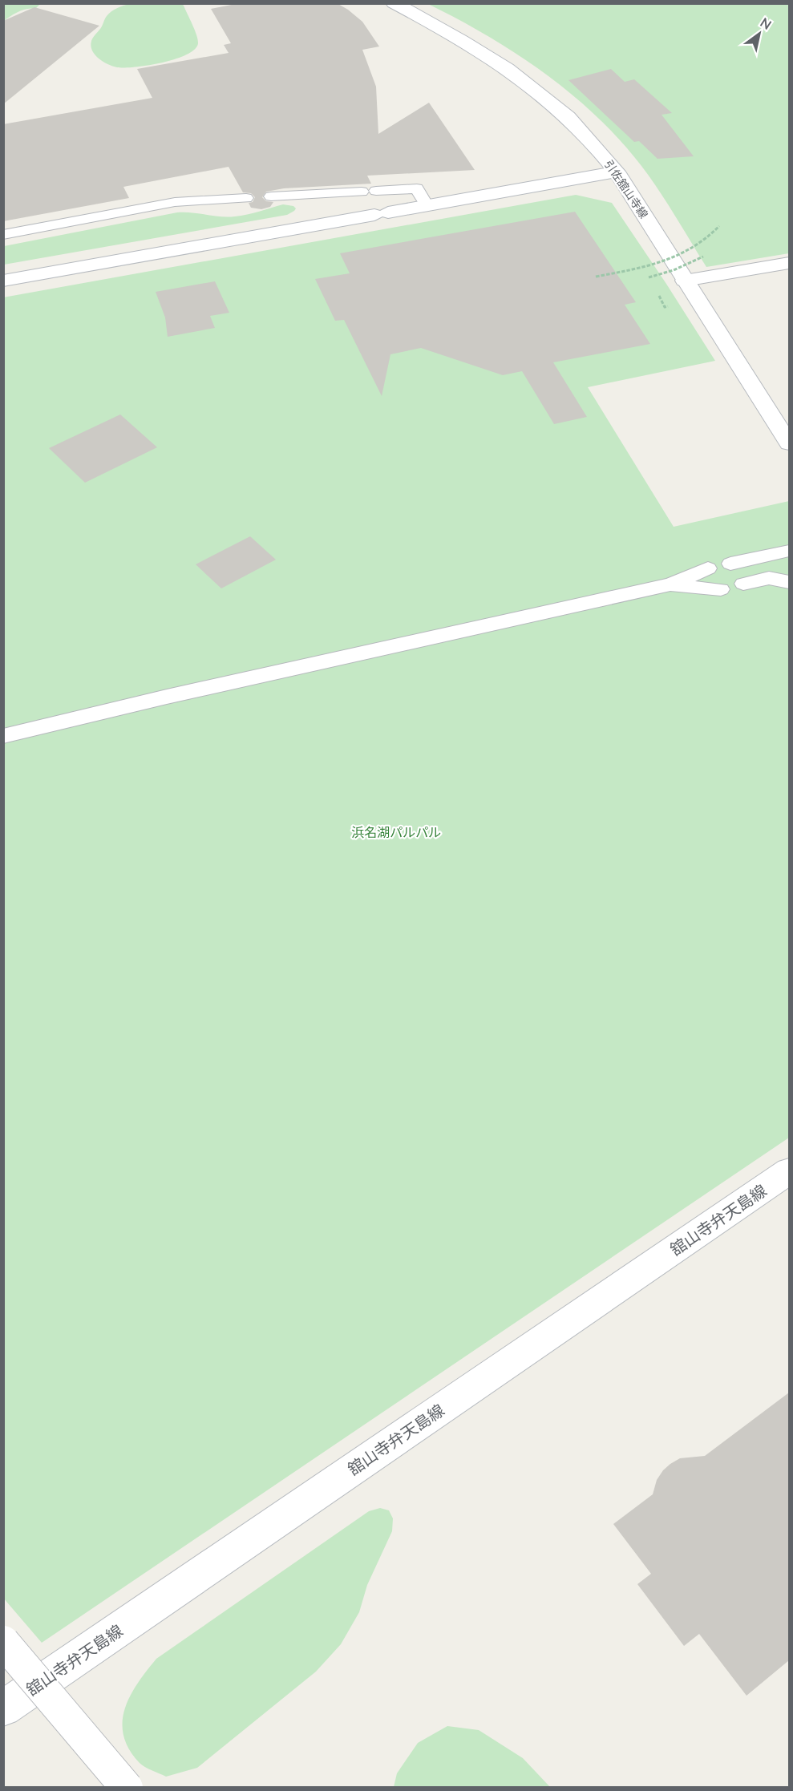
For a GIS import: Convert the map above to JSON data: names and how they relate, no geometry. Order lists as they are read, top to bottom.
{
  "streets": {
    "main road": ["引佐舘山寺線", "舘山寺弁天島線"]
  },
  "parks": ["浜名湖パルパル"],
  "north": "top right"
}
